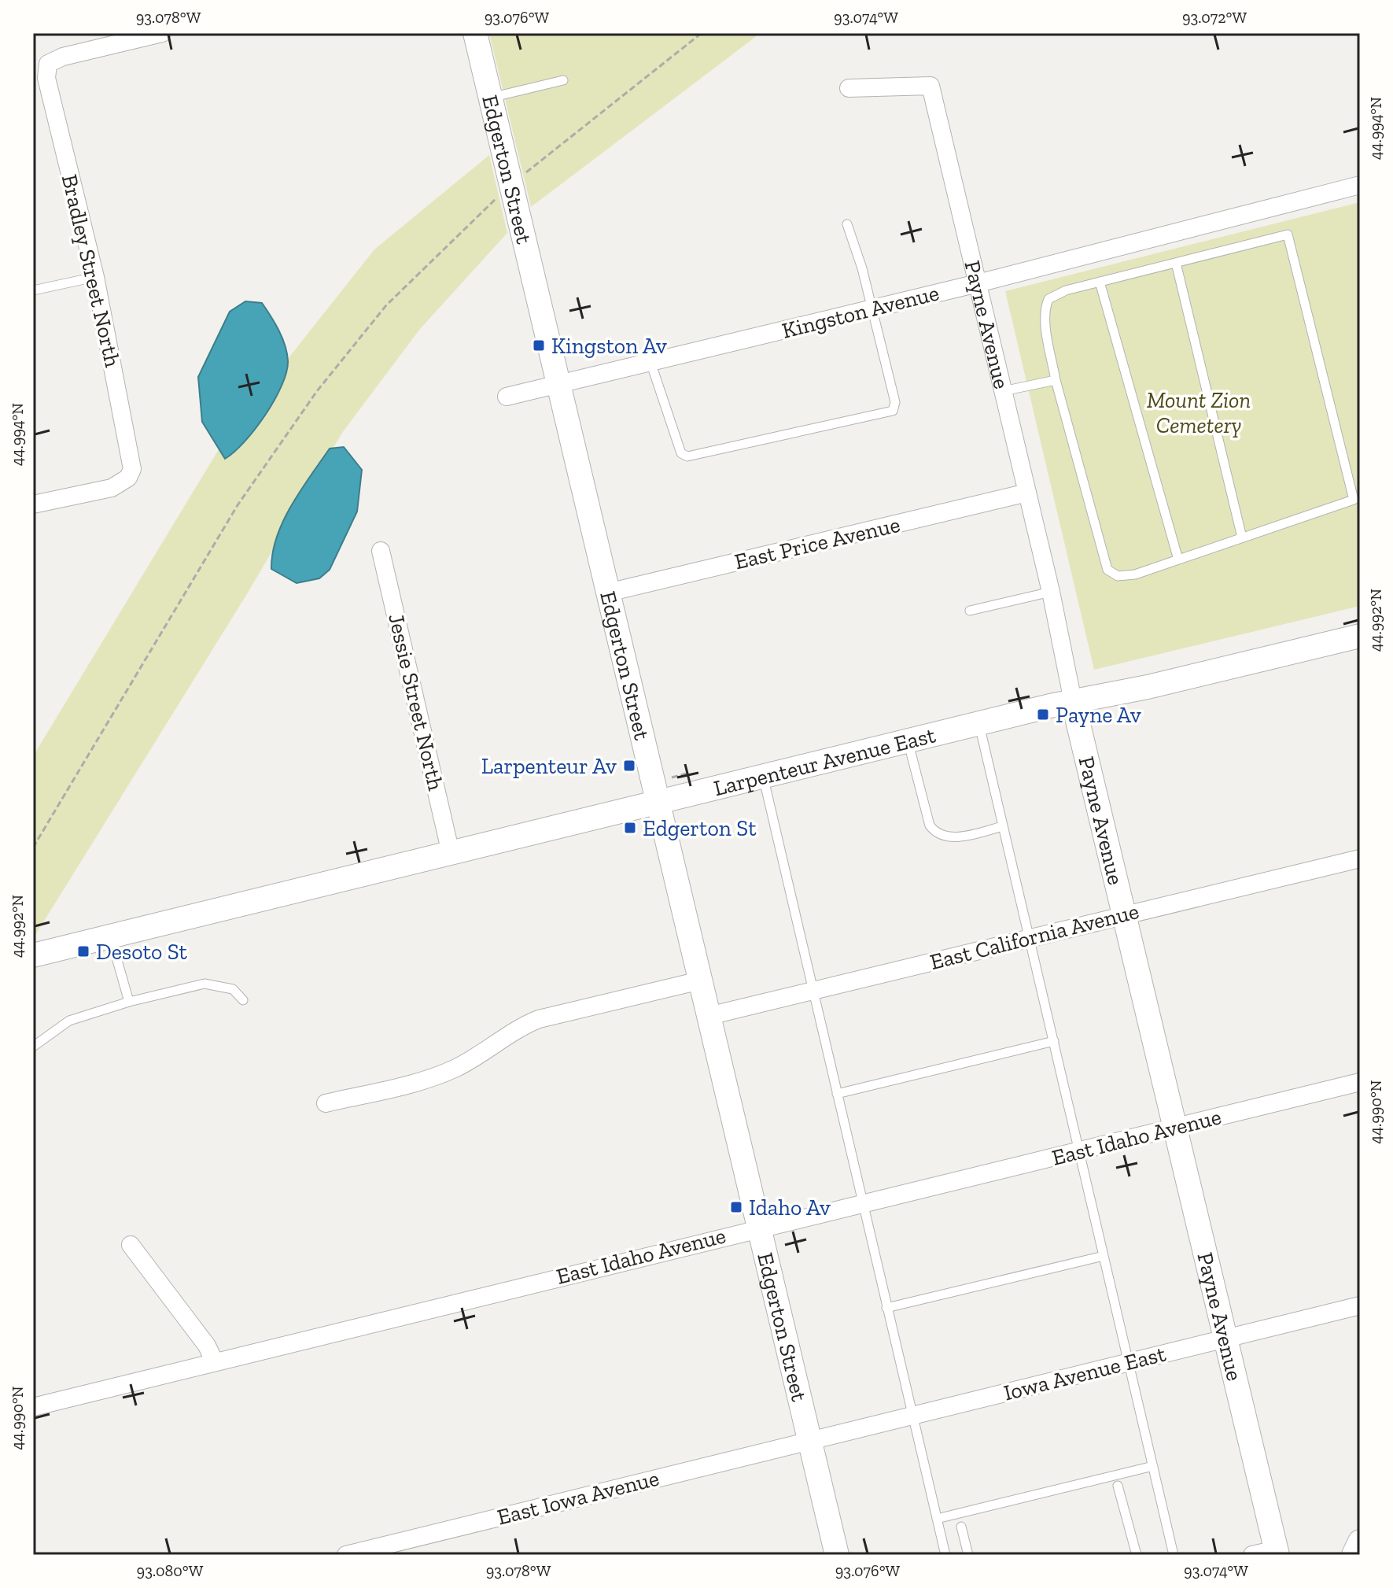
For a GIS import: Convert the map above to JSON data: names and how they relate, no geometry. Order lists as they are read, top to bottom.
{
  "streets": {
    "street": [
      "Edgerton Street",
      "Bradley Street North",
      "Kingston Avenue",
      "Payne Avenue",
      "East Price Avenue",
      "Jessie Street North",
      "Larpenteur Avenue East",
      "East California Avenue",
      "East Idaho Avenue",
      "Iowa Avenue East",
      "East Iowa Avenue"
    ]
  },
  "crossings": [
    ["Edgerton Street", "Kingston Avenue"],
    ["Edgerton Street", "East Price Avenue"],
    ["Edgerton Street", "Larpenteur Avenue East"],
    ["Edgerton Street", "East California Avenue"],
    ["Edgerton Street", "East Idaho Avenue"],
    ["Edgerton Street", "Iowa Avenue East"],
    ["Edgerton Street", "East Iowa Avenue"],
    ["Kingston Avenue", "Payne Avenue"],
    ["Payne Avenue", "East Price Avenue"],
    ["Payne Avenue", "Larpenteur Avenue East"],
    ["Payne Avenue", "East California Avenue"],
    ["Payne Avenue", "East Idaho Avenue"],
    ["Payne Avenue", "Iowa Avenue East"],
    ["Jessie Street North", "Larpenteur Avenue East"],
    ["Iowa Avenue East", "East Iowa Avenue"]
  ],
  "parks": ["Mount Zion Cemetery"],
  "places": {
    "transit": [
      "Kingston Av",
      "Payne Av",
      "Larpenteur Av",
      "Edgerton St",
      "Desoto St",
      "Idaho Av"
    ]
  },
  "coordinates": [
    "93.078°W",
    "93.076°W",
    "93.074°W",
    "93.072°W",
    "44.994°N",
    "44.992°N",
    "44.990°N",
    "93.080°W"
  ]
}
